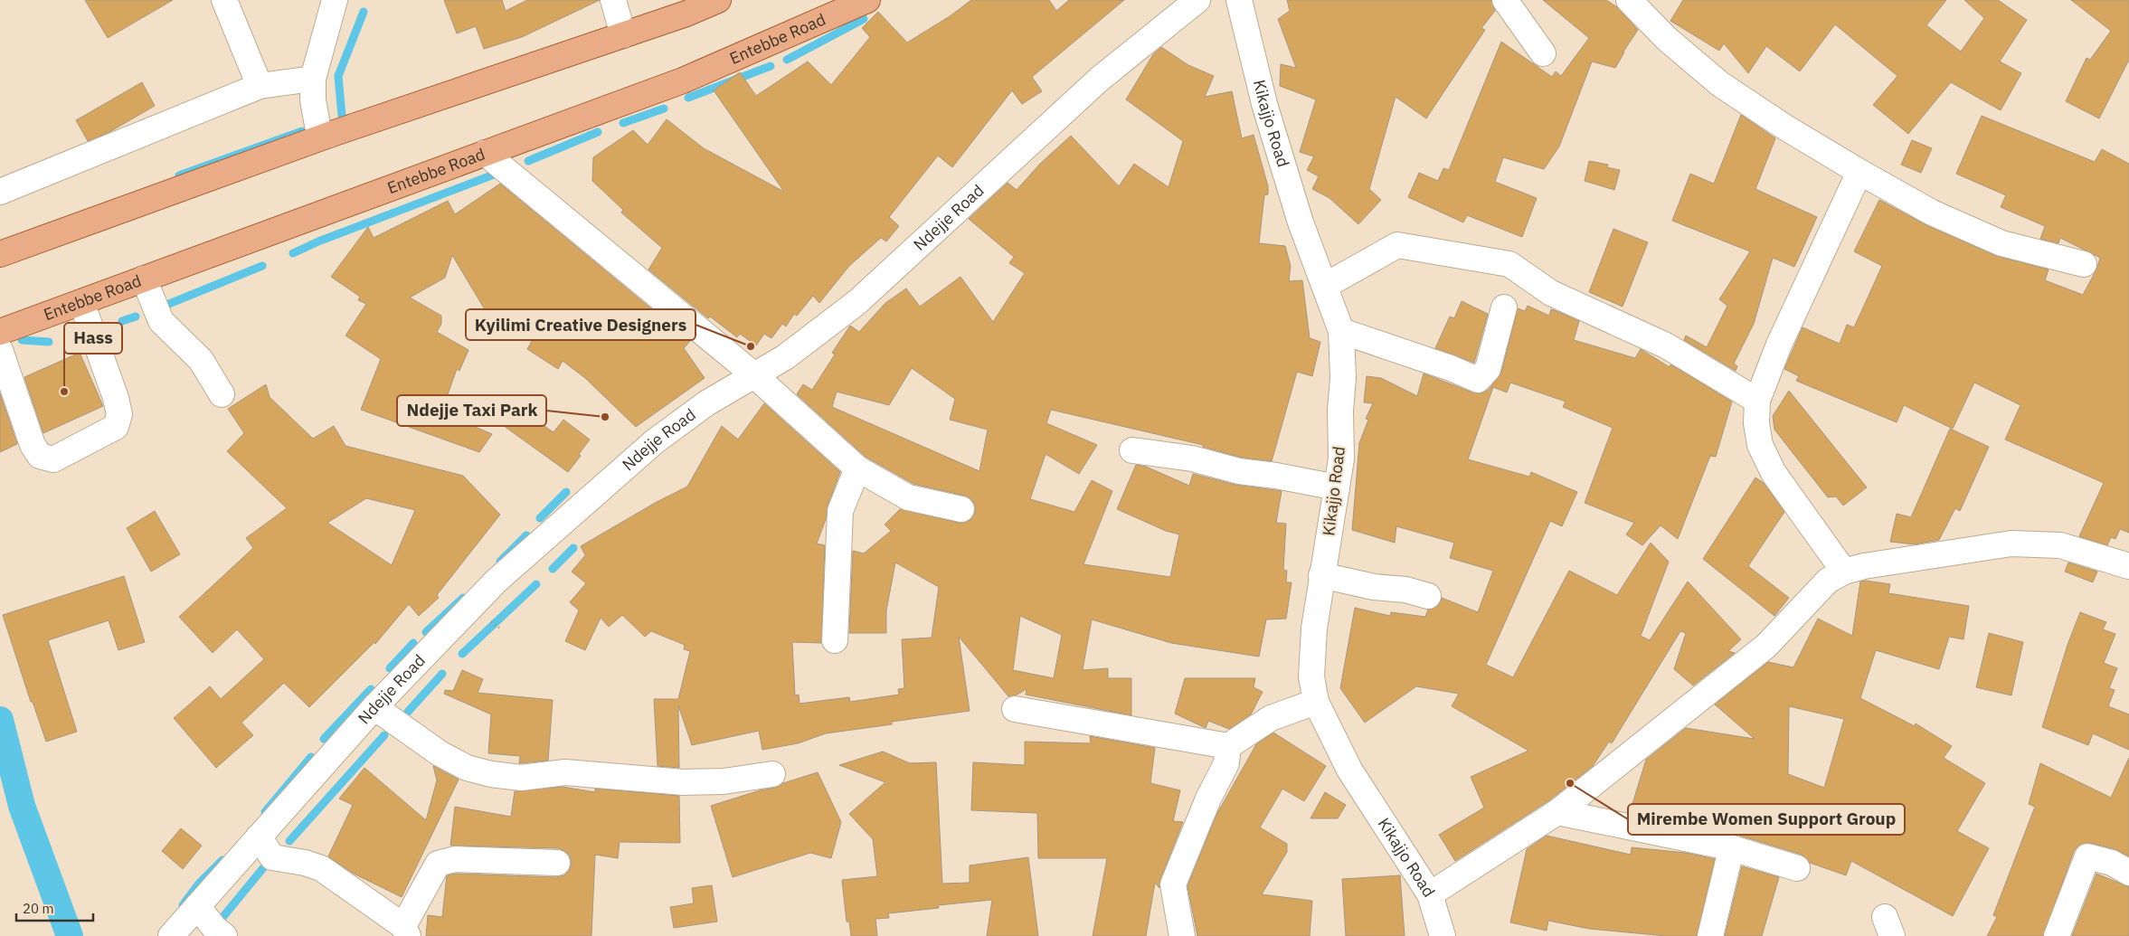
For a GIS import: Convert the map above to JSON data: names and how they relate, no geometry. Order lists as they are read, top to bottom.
{
  "streets": {
    "main road": ["Entebbe Road"],
    "street": ["Kikajjo Road", "Ndejje Road"]
  },
  "places": [
    "Kyilimi Creative Designers",
    "Hass",
    "Ndejje Taxi Park",
    "Mirembe Women Support Group"
  ],
  "scale_bar": "20 m"
}
